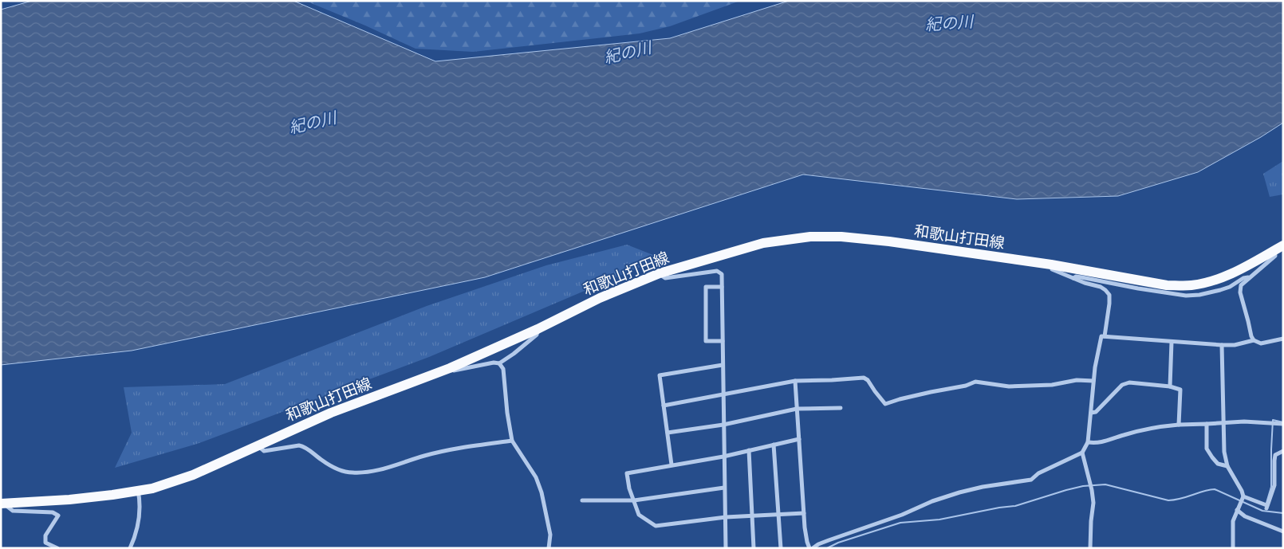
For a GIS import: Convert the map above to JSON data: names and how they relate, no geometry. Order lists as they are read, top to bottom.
{
  "streets": {
    "main road": ["和歌山打田線"]
  },
  "water": ["紀の川"]
}
